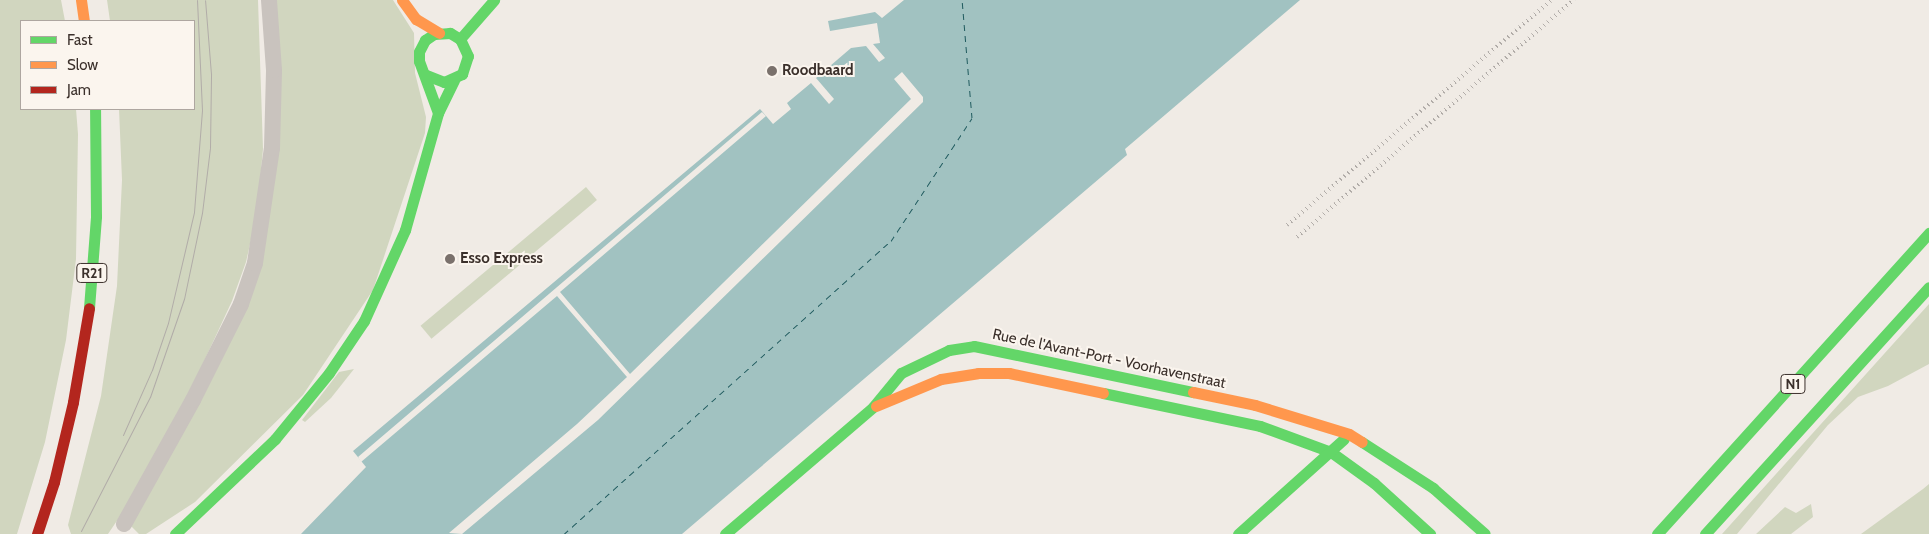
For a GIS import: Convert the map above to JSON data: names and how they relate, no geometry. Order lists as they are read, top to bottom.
{
  "streets": {
    "main road": ["R21", "Rue de l'Avant-Port - Voorhavenstraat", "N1"]
  },
  "places": ["Roodbaard", "Esso Express"],
  "legend": ["Fast", "Slow", "Jam"]
}
